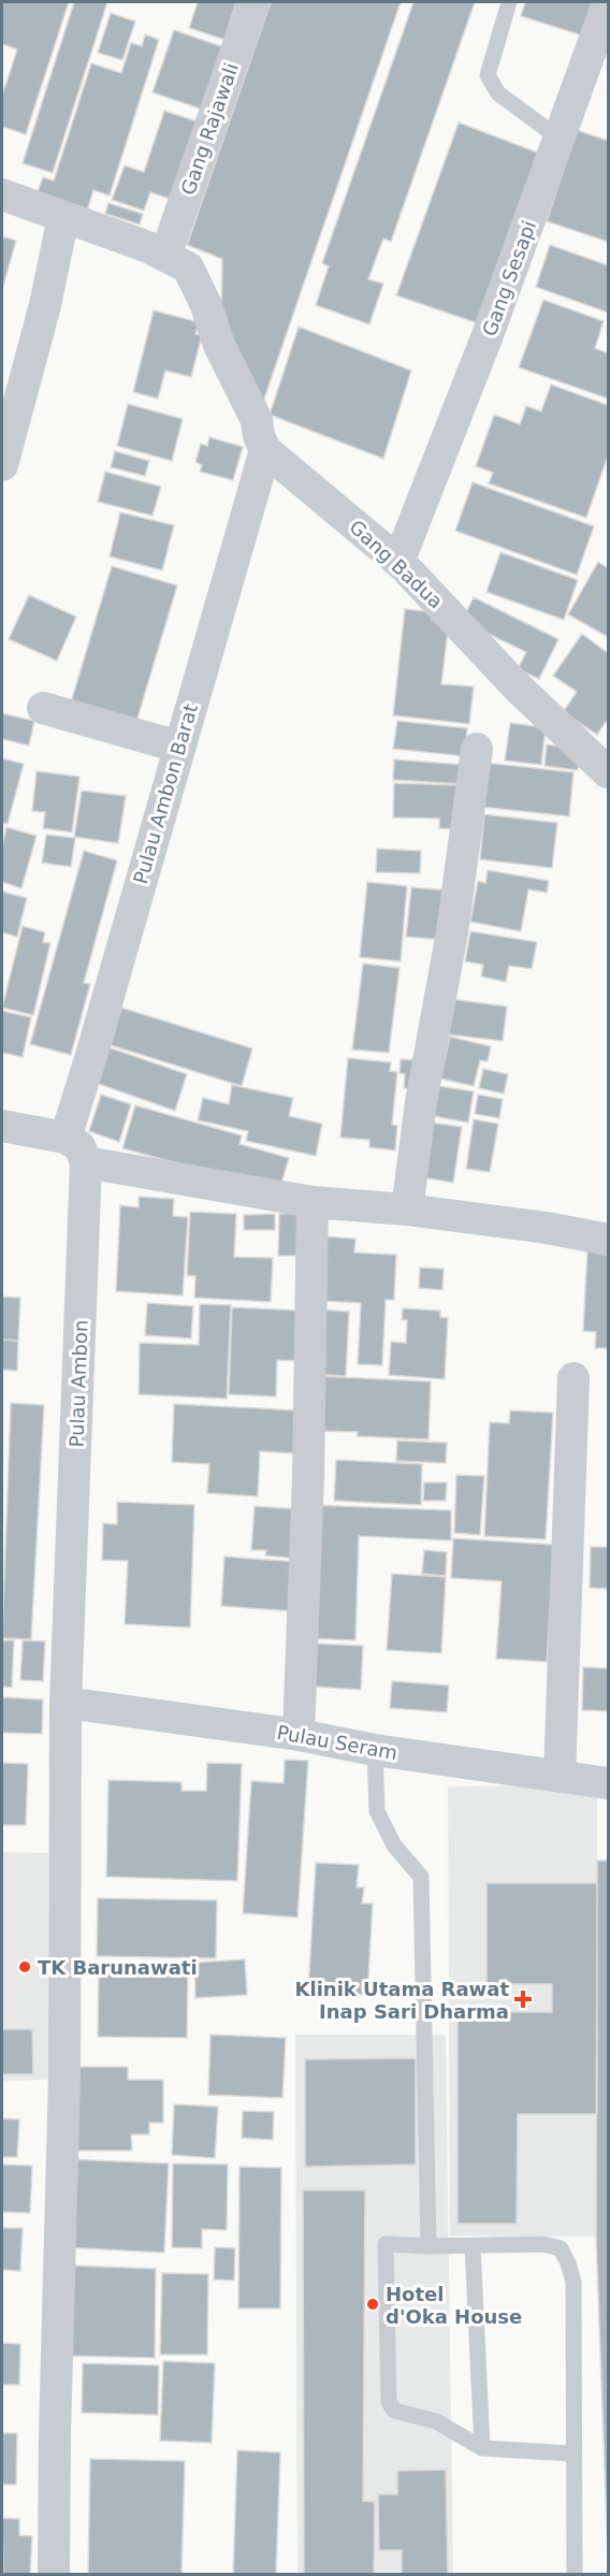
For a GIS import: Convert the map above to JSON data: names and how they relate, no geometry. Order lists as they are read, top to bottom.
{
  "streets": {
    "street": [
      "Gang Rajawali",
      "Gang Sesapi",
      "Gang Badua",
      "Pulau Ambon Barat",
      "Pulau Ambon",
      "Pulau Seram"
    ]
  },
  "crossings": [
    ["Gang Badua", "Pulau Ambon Barat"],
    ["Pulau Ambon", "Pulau Seram"]
  ],
  "places": {
    "other": ["TK Barunawati", "Hotel d'Oka House"],
    "health": ["Klinik Utama Rawat Inap Sari Dharma"]
  }
}
